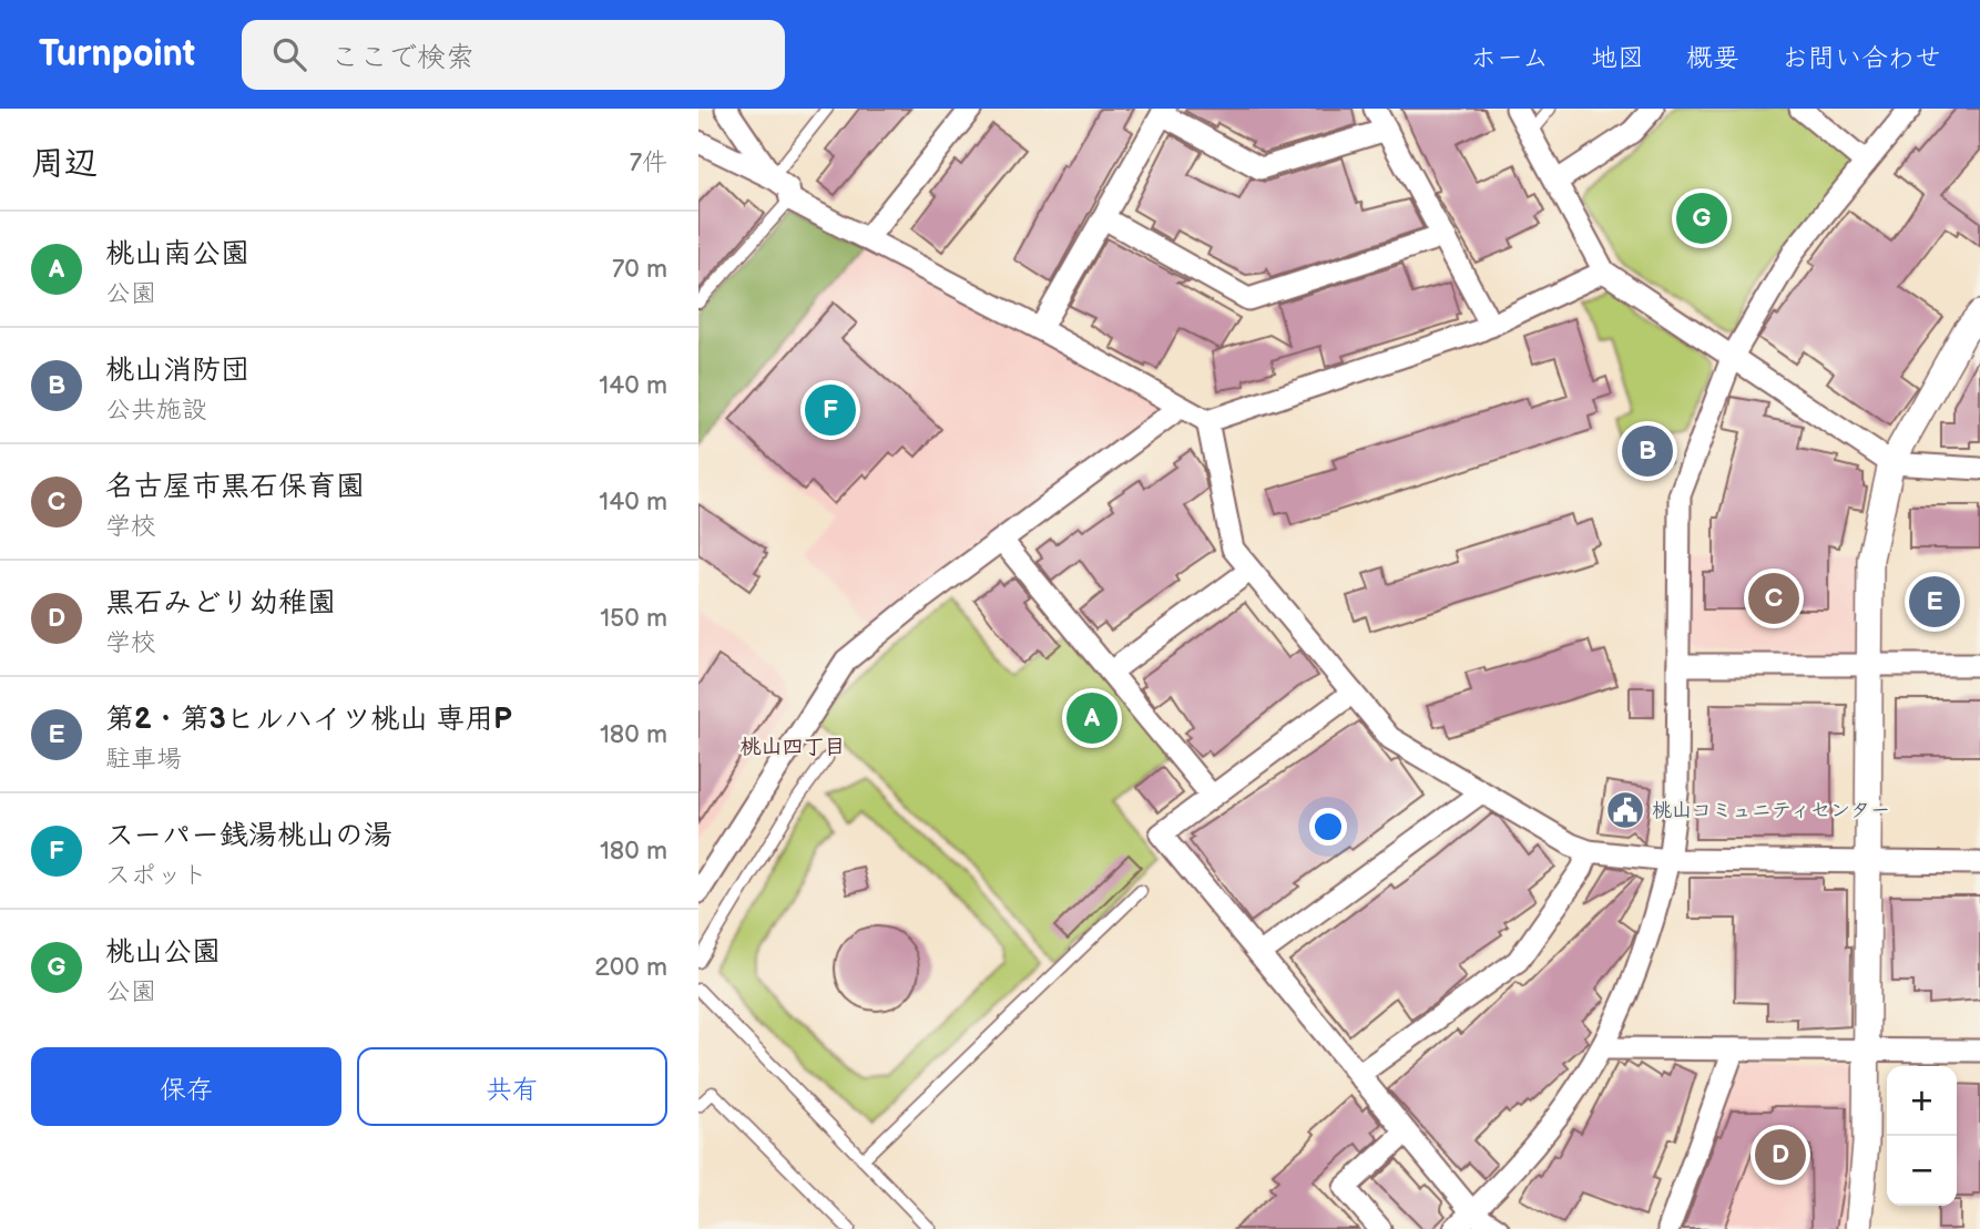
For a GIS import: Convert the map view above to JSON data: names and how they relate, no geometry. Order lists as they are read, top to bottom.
{
  "districts": ["桃山四丁目"],
  "places": {
    "public building": ["桃山コミュニティセンター"]
  },
  "page": {
    "header": "Turnpoint",
    "search": "ここで検索",
    "nav": [
      "ホーム",
      "地図",
      "概要",
      "お問い合わせ"
    ],
    "heading": ["周辺", "7件"],
    "pins": [
      "G",
      "F",
      "B",
      "C",
      "E",
      "A",
      "D"
    ],
    "list": [
      {
        "mark": "A",
        "name": "桃山南公園",
        "note": "公園",
        "value": "70 m"
      },
      {
        "mark": "B",
        "name": "桃山消防団",
        "note": "公共施設",
        "value": "140 m"
      },
      {
        "mark": "C",
        "name": "名古屋市黒石保育園",
        "note": "学校",
        "value": "140 m"
      },
      {
        "mark": "D",
        "name": "黒石みどり幼稚園",
        "note": "学校",
        "value": "150 m"
      },
      {
        "mark": "E",
        "name": "第2・第3ヒルハイツ桃山 専用P",
        "note": "駐車場",
        "value": "180 m"
      },
      {
        "mark": "F",
        "name": "スーパー銭湯桃山の湯",
        "note": "スポット",
        "value": "180 m"
      },
      {
        "mark": "G",
        "name": "桃山公園",
        "note": "公園",
        "value": "200 m"
      }
    ],
    "buttons": ["保存", "共有"],
    "map_buttons": ["+", "−"]
  }
}
